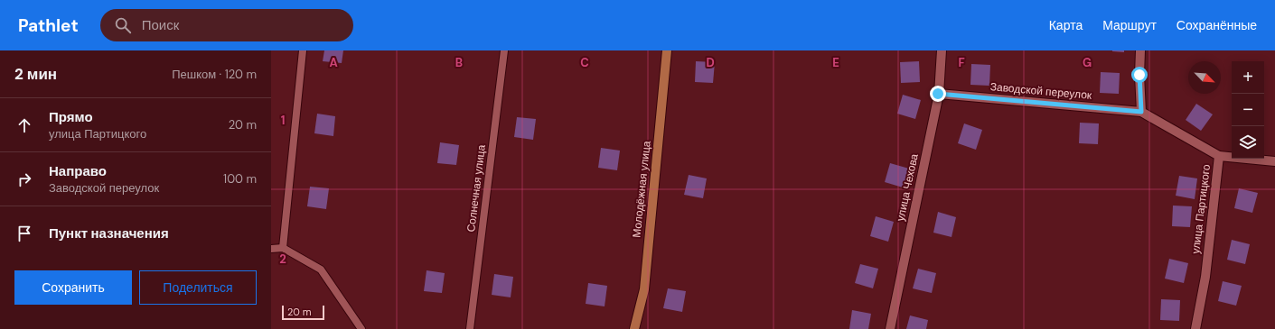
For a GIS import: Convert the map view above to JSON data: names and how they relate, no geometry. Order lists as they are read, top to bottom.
{
  "streets": {
    "street": [
      "Заводской переулок",
      "улица Чехова",
      "Молодёжная улица",
      "улица Партицкого"
    ],
    "lane": ["Солнечная улица"]
  },
  "crossings": [
    ["Заводской переулок", "улица Чехова"],
    ["Заводской переулок", "улица Партицкого"]
  ],
  "scale_bar": "20 m",
  "north": "bottom right",
  "page": {
    "header": "Pathlet",
    "search": "Поиск",
    "nav": ["Карта", "Маршрут", "Сохранённые"],
    "heading": ["2 мин", "Пешком · 120 m"],
    "map_buttons": ["+", "−"],
    "list": [
      ["Прямо", "улица Партицкого", "20 m"],
      ["Направо", "Заводской переулок", "100 m"],
      "Пункт назначения"
    ],
    "buttons": ["Сохранить", "Поделиться"],
    "scale": "20 m"
  },
  "grid": {
    "columns": [
      "A",
      "B",
      "C",
      "D",
      "E",
      "F",
      "G"
    ],
    "rows": ["1", "2"]
  }
}
